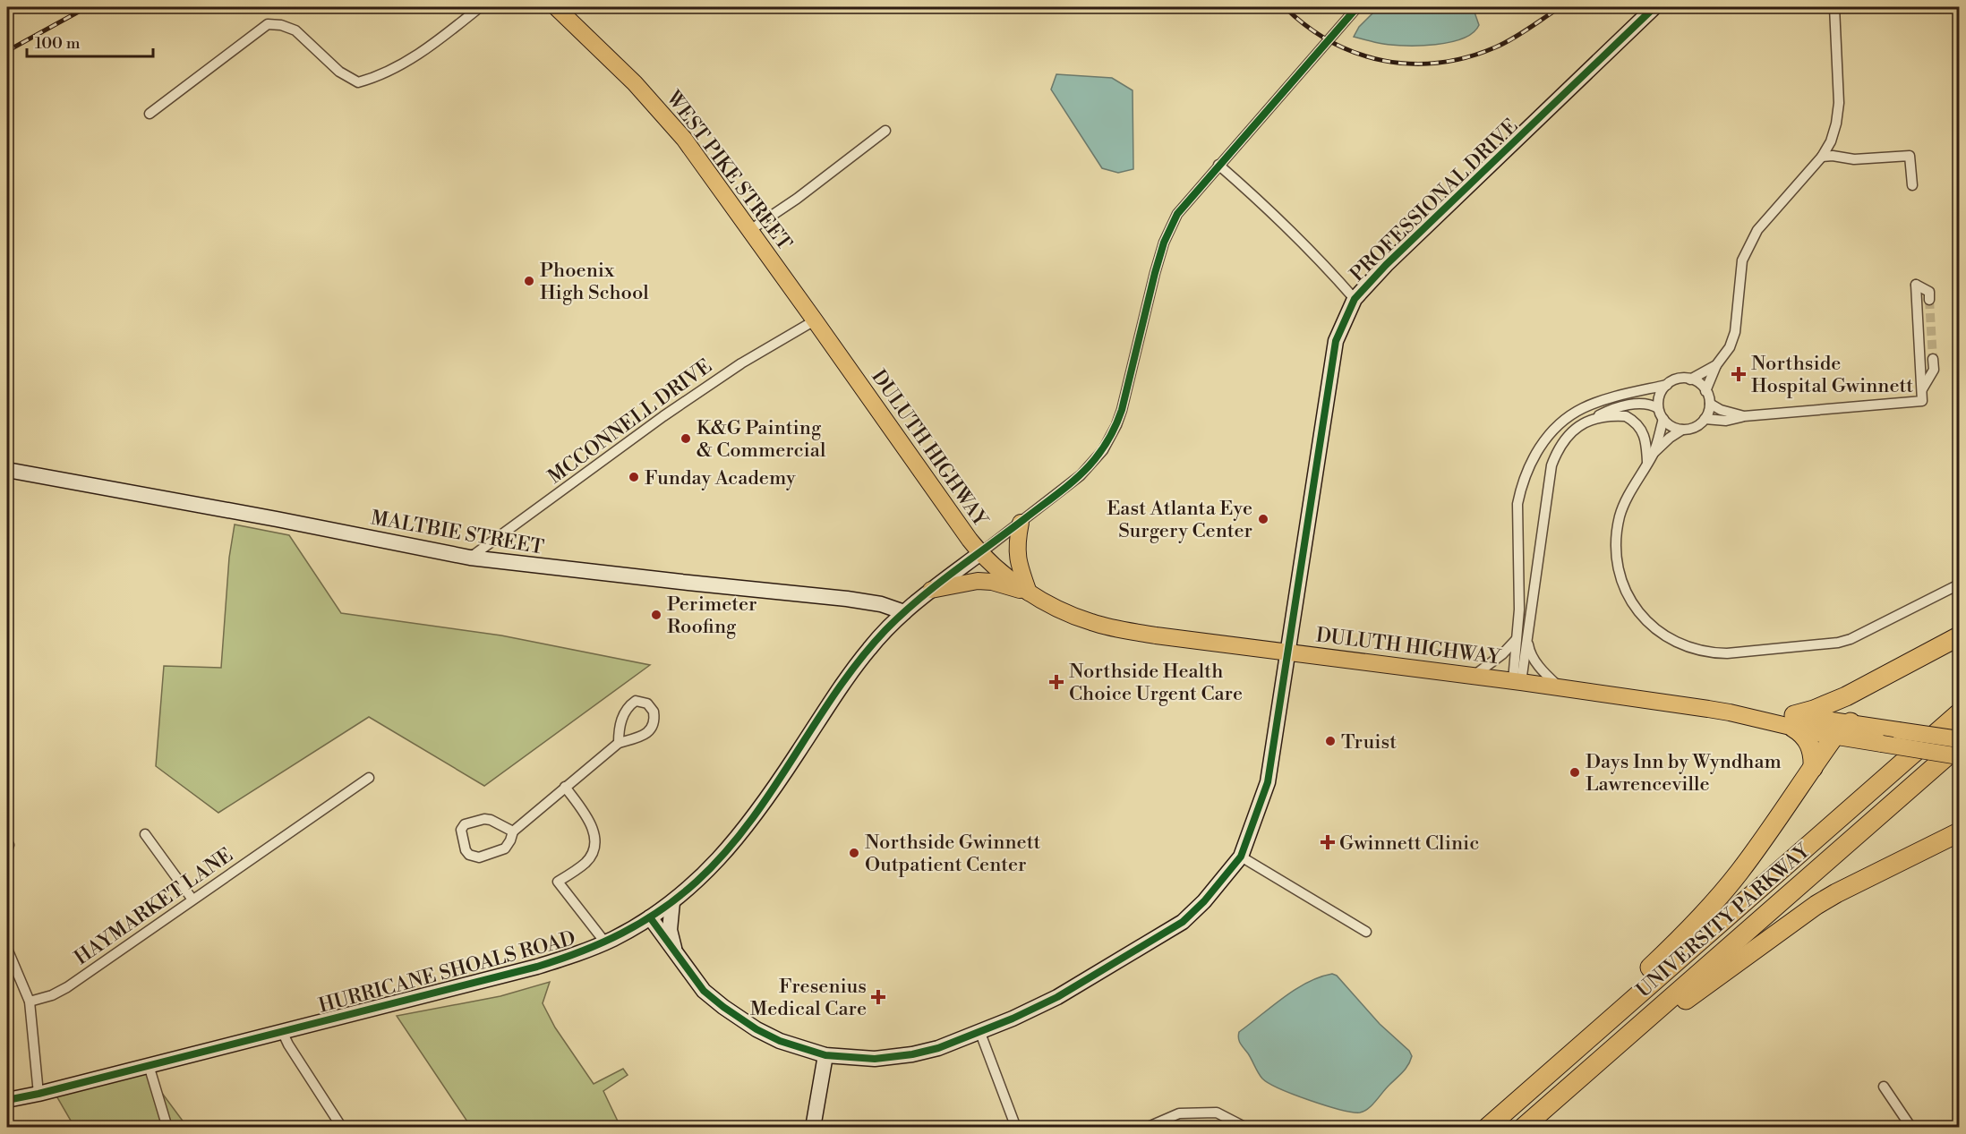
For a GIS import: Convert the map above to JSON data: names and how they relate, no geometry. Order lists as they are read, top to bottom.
{
  "streets": {
    "highway": ["UNIVERSITY PARKWAY"],
    "main road": ["WEST PIKE STREET", "DULUTH HIGHWAY"],
    "street": [
      "PROFESSIONAL DRIVE",
      "MCCONNELL DRIVE",
      "MALTBIE STREET",
      "HAYMARKET LANE",
      "HURRICANE SHOALS ROAD"
    ]
  },
  "crossings": [
    ["WEST PIKE STREET", "MCCONNELL DRIVE"],
    ["WEST PIKE STREET", "DULUTH HIGHWAY"],
    ["PROFESSIONAL DRIVE", "DULUTH HIGHWAY"],
    ["PROFESSIONAL DRIVE", "HURRICANE SHOALS ROAD"],
    ["MCCONNELL DRIVE", "DULUTH HIGHWAY"],
    ["MCCONNELL DRIVE", "MALTBIE STREET"],
    ["DULUTH HIGHWAY", "HURRICANE SHOALS ROAD"],
    ["MALTBIE STREET", "HURRICANE SHOALS ROAD"]
  ],
  "places": {
    "other": [
      "Phoenix High School",
      "K&G Painting & Commercial",
      "Funday Academy",
      "East Atlanta Eye Surgery Center",
      "Perimeter Roofing",
      "Truist",
      "Days Inn by Wyndham Lawrenceville",
      "Northside Gwinnett Outpatient Center"
    ],
    "health": [
      "Northside Hospital Gwinnett",
      "Northside Health Choice Urgent Care",
      "Gwinnett Clinic",
      "Fresenius Medical Care"
    ]
  },
  "scale_bar": "100 m"
}
